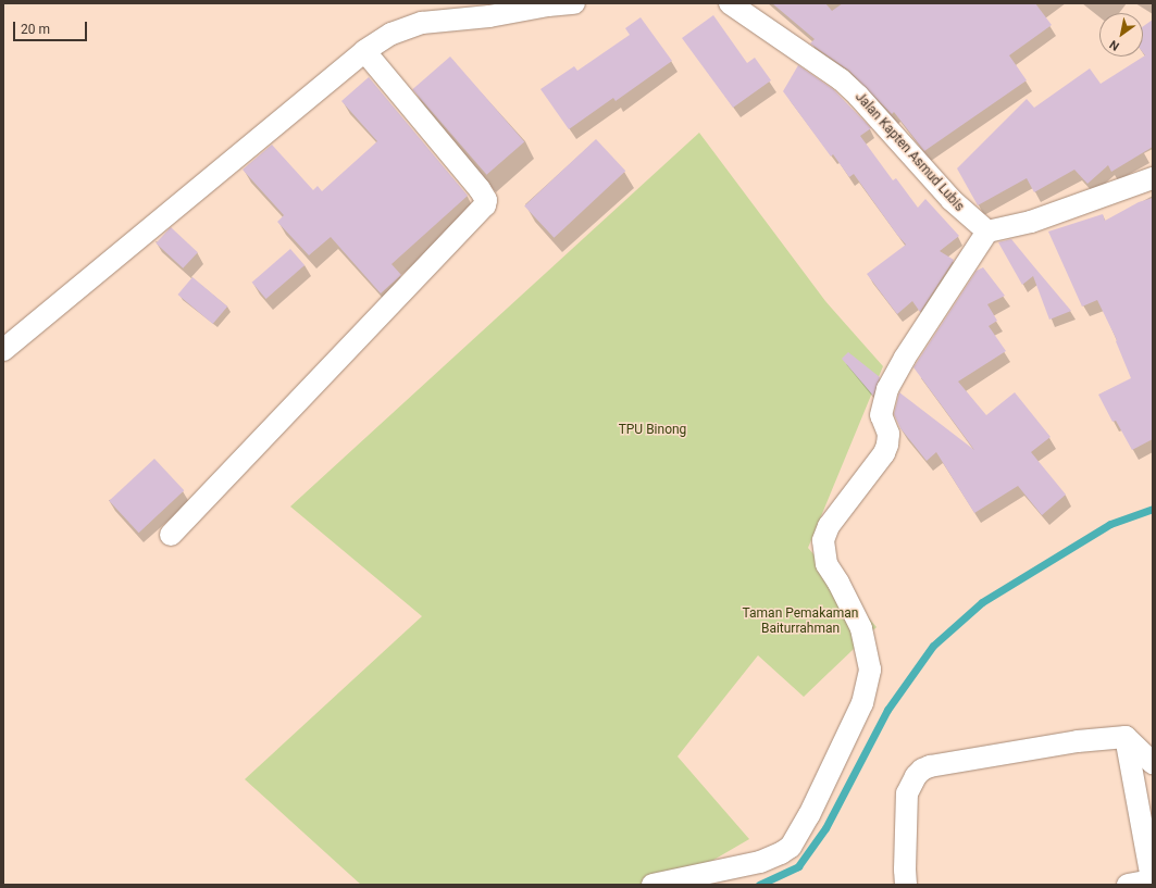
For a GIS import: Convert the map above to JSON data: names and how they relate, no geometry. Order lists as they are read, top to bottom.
{
  "streets": {
    "street": ["Jalan Kapten Asmud Lubis"]
  },
  "parks": ["TPU Binong", "Taman Pemakaman Baiturrahman"],
  "scale_bar": "20 m",
  "north": "bottom left"
}
